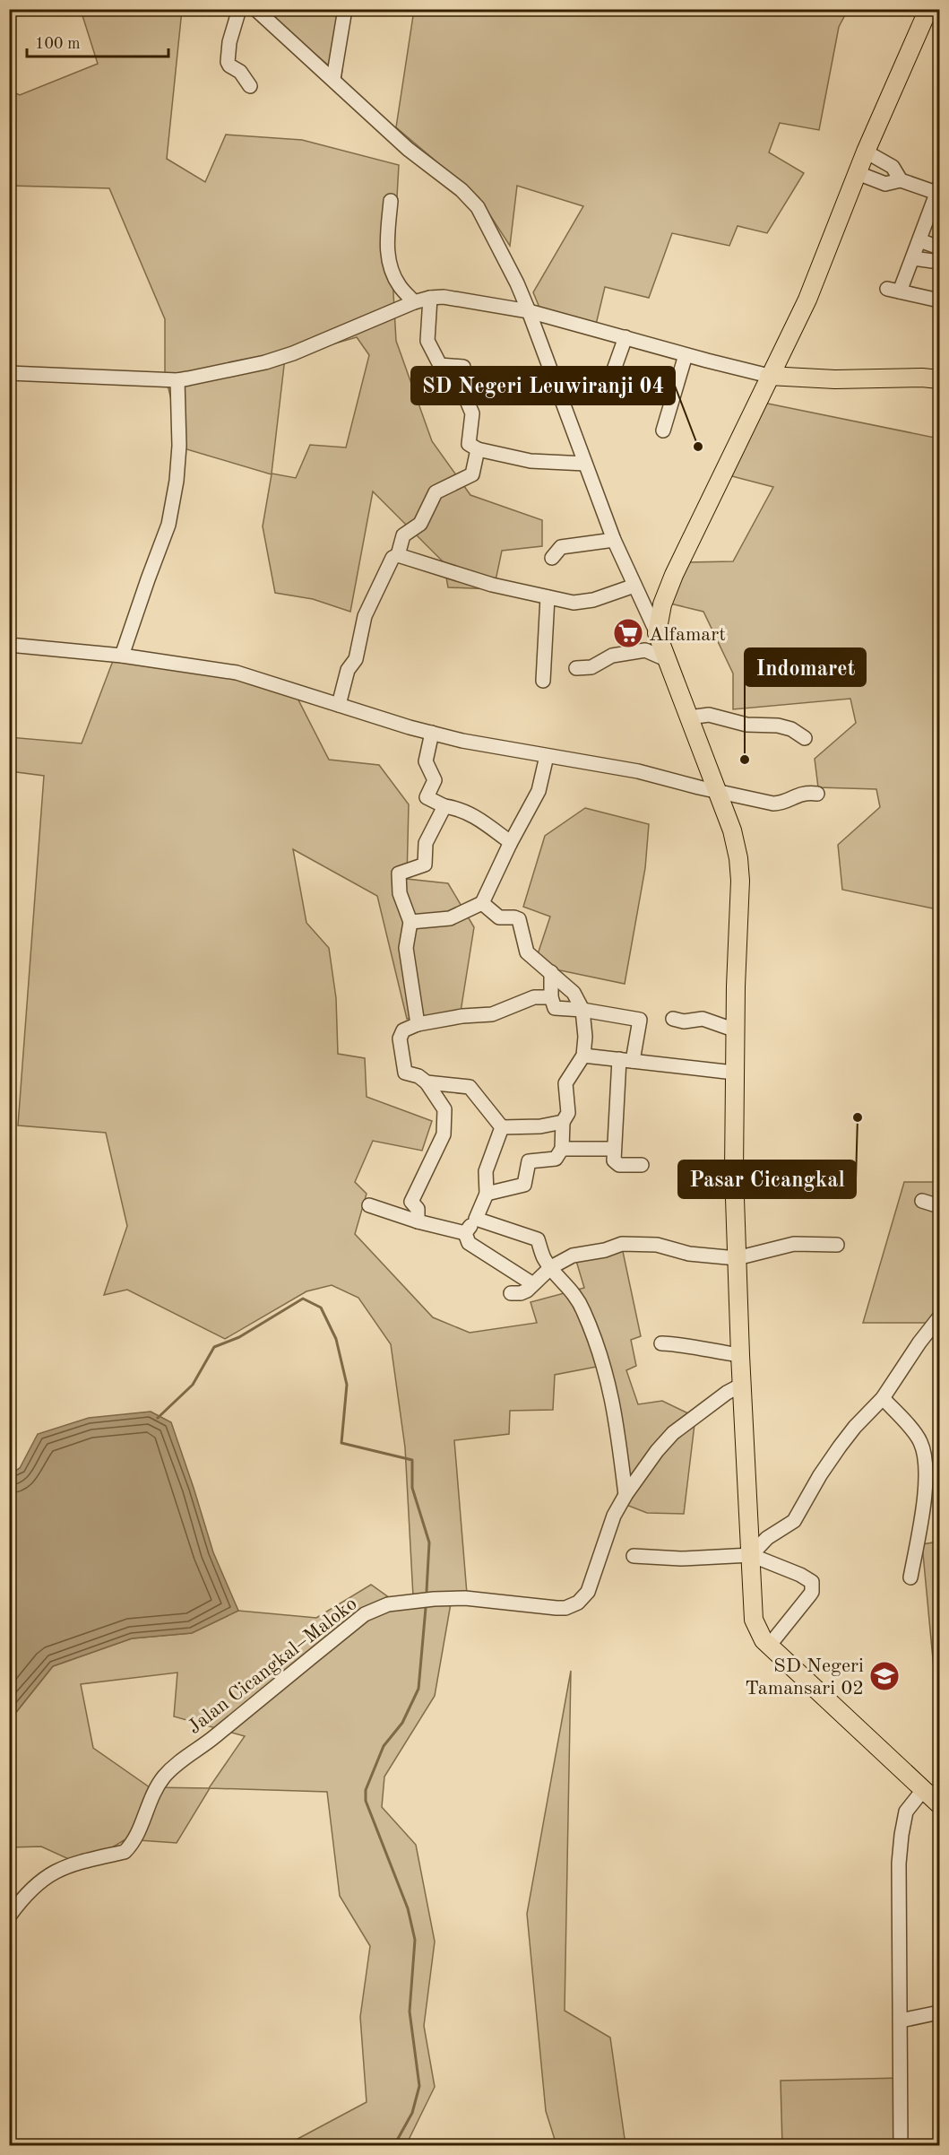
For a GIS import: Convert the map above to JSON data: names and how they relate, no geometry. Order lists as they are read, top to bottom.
{
  "streets": {
    "street": ["Jalan Cicangkal–Maloko"]
  },
  "places": {
    "other": ["SD Negeri Leuwiranji 04", "Indomaret", "Pasar Cicangkal"],
    "supermarket": ["Alfamart"],
    "school or university": ["SD Negeri Tamansari 02"]
  },
  "scale_bar": "100 m"
}
